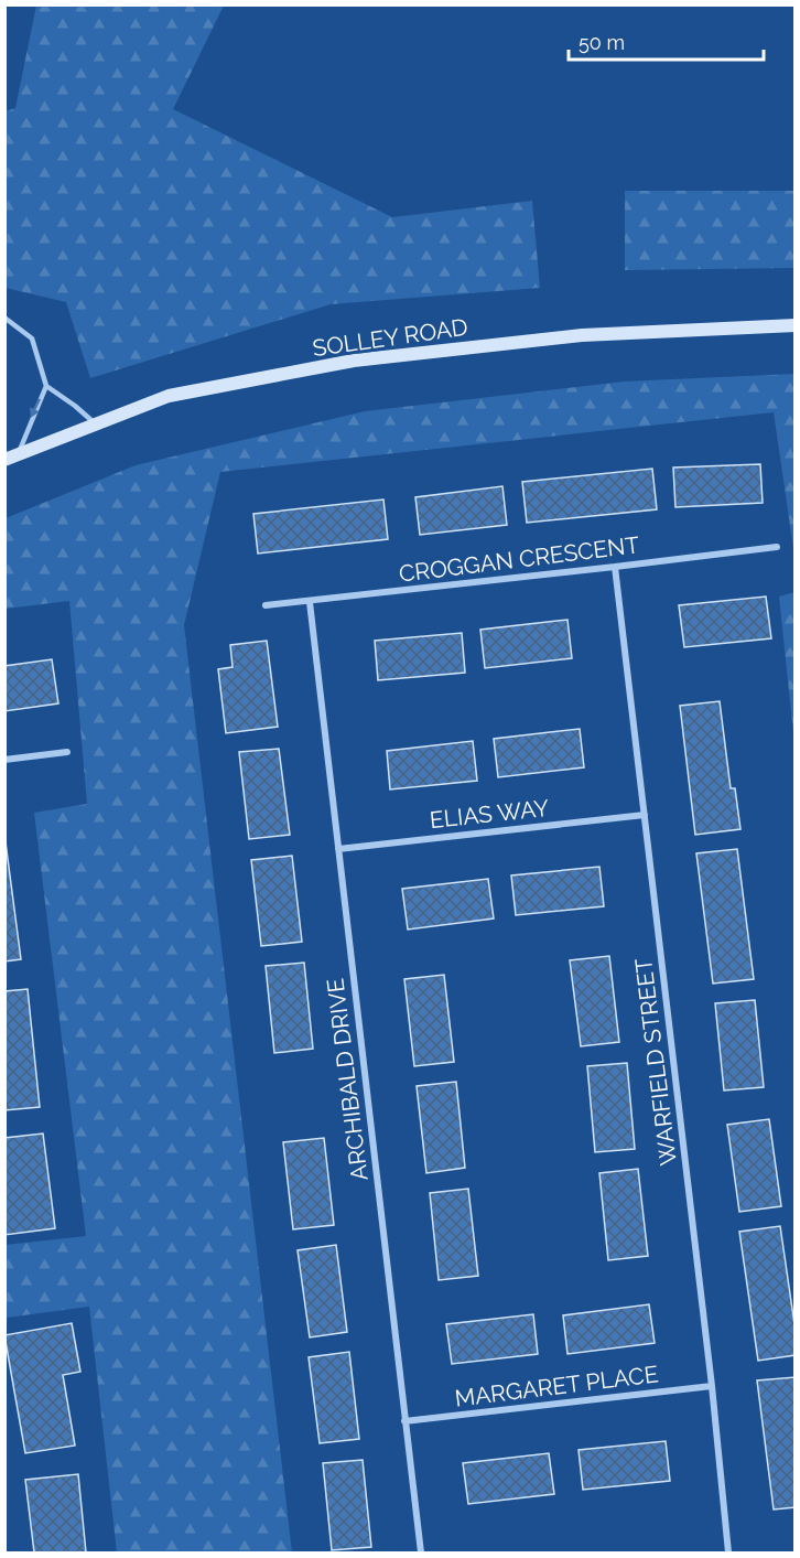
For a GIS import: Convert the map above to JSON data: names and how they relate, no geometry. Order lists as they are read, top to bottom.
{
  "streets": {
    "main road": ["SOLLEY ROAD"],
    "street": [
      "CROGGAN CRESCENT",
      "ELIAS WAY",
      "WARFIELD STREET",
      "ARCHIBALD DRIVE",
      "MARGARET PLACE"
    ]
  },
  "crossings": [
    ["CROGGAN CRESCENT", "WARFIELD STREET"],
    ["CROGGAN CRESCENT", "ARCHIBALD DRIVE"],
    ["ELIAS WAY", "WARFIELD STREET"],
    ["ELIAS WAY", "ARCHIBALD DRIVE"],
    ["WARFIELD STREET", "MARGARET PLACE"],
    ["ARCHIBALD DRIVE", "MARGARET PLACE"]
  ],
  "scale_bar": "50 m"
}
